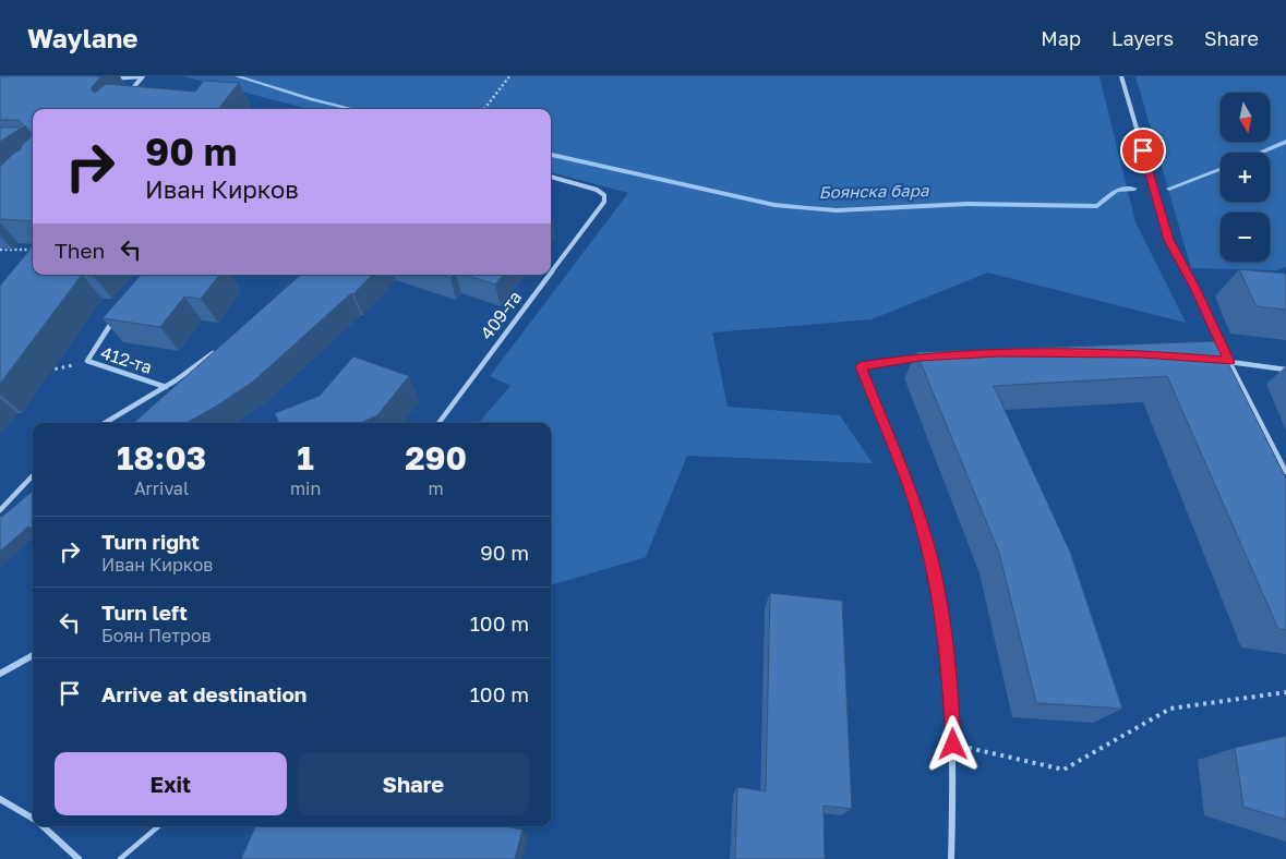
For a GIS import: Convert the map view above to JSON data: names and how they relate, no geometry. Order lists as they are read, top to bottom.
{
  "streets": {
    "street": ["409-та", "412-та"]
  },
  "water": ["Боянска бара"],
  "north": "bottom",
  "page": {
    "header": "Waylane",
    "nav": ["Map", "Layers", "Share"],
    "map_buttons": ["+", "−"],
    "turn": ["90 m", "Иван Кирков"],
    "then": "Then",
    "eta": [
      "18:03",
      "Arrival",
      "1",
      "min",
      "290",
      "m"
    ],
    "list": [
      {
        "name": "Turn right",
        "note": "Иван Кирков",
        "value": "90 m"
      },
      {
        "name": "Turn left",
        "note": "Боян Петров",
        "value": "100 m"
      },
      {
        "name": "Arrive at destination",
        "value": "100 m"
      }
    ],
    "buttons": ["Exit", "Share"]
  }
}
